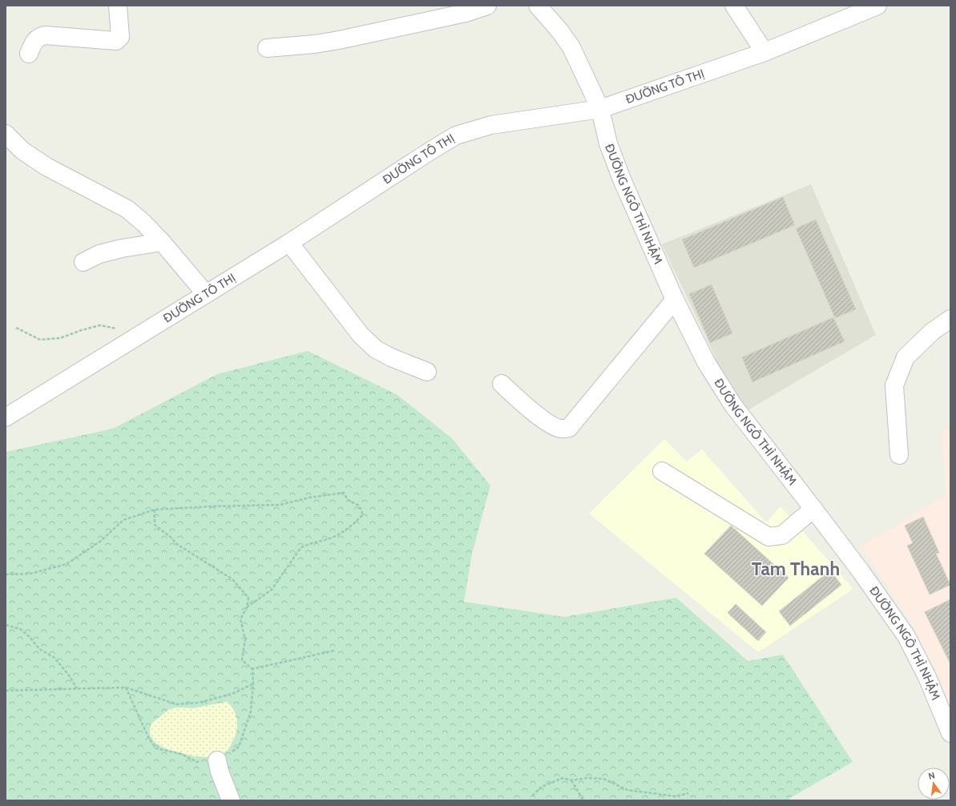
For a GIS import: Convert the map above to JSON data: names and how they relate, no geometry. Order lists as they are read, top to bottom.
{
  "streets": {
    "street": ["ĐƯỜNG TÔ THỊ", "ĐƯỜNG NGÔ THÌ NHẬM"]
  },
  "crossings": [
    ["ĐƯỜNG TÔ THỊ", "ĐƯỜNG NGÔ THÌ NHẬM"]
  ],
  "districts": ["Tam Thanh"],
  "north": "top"
}
